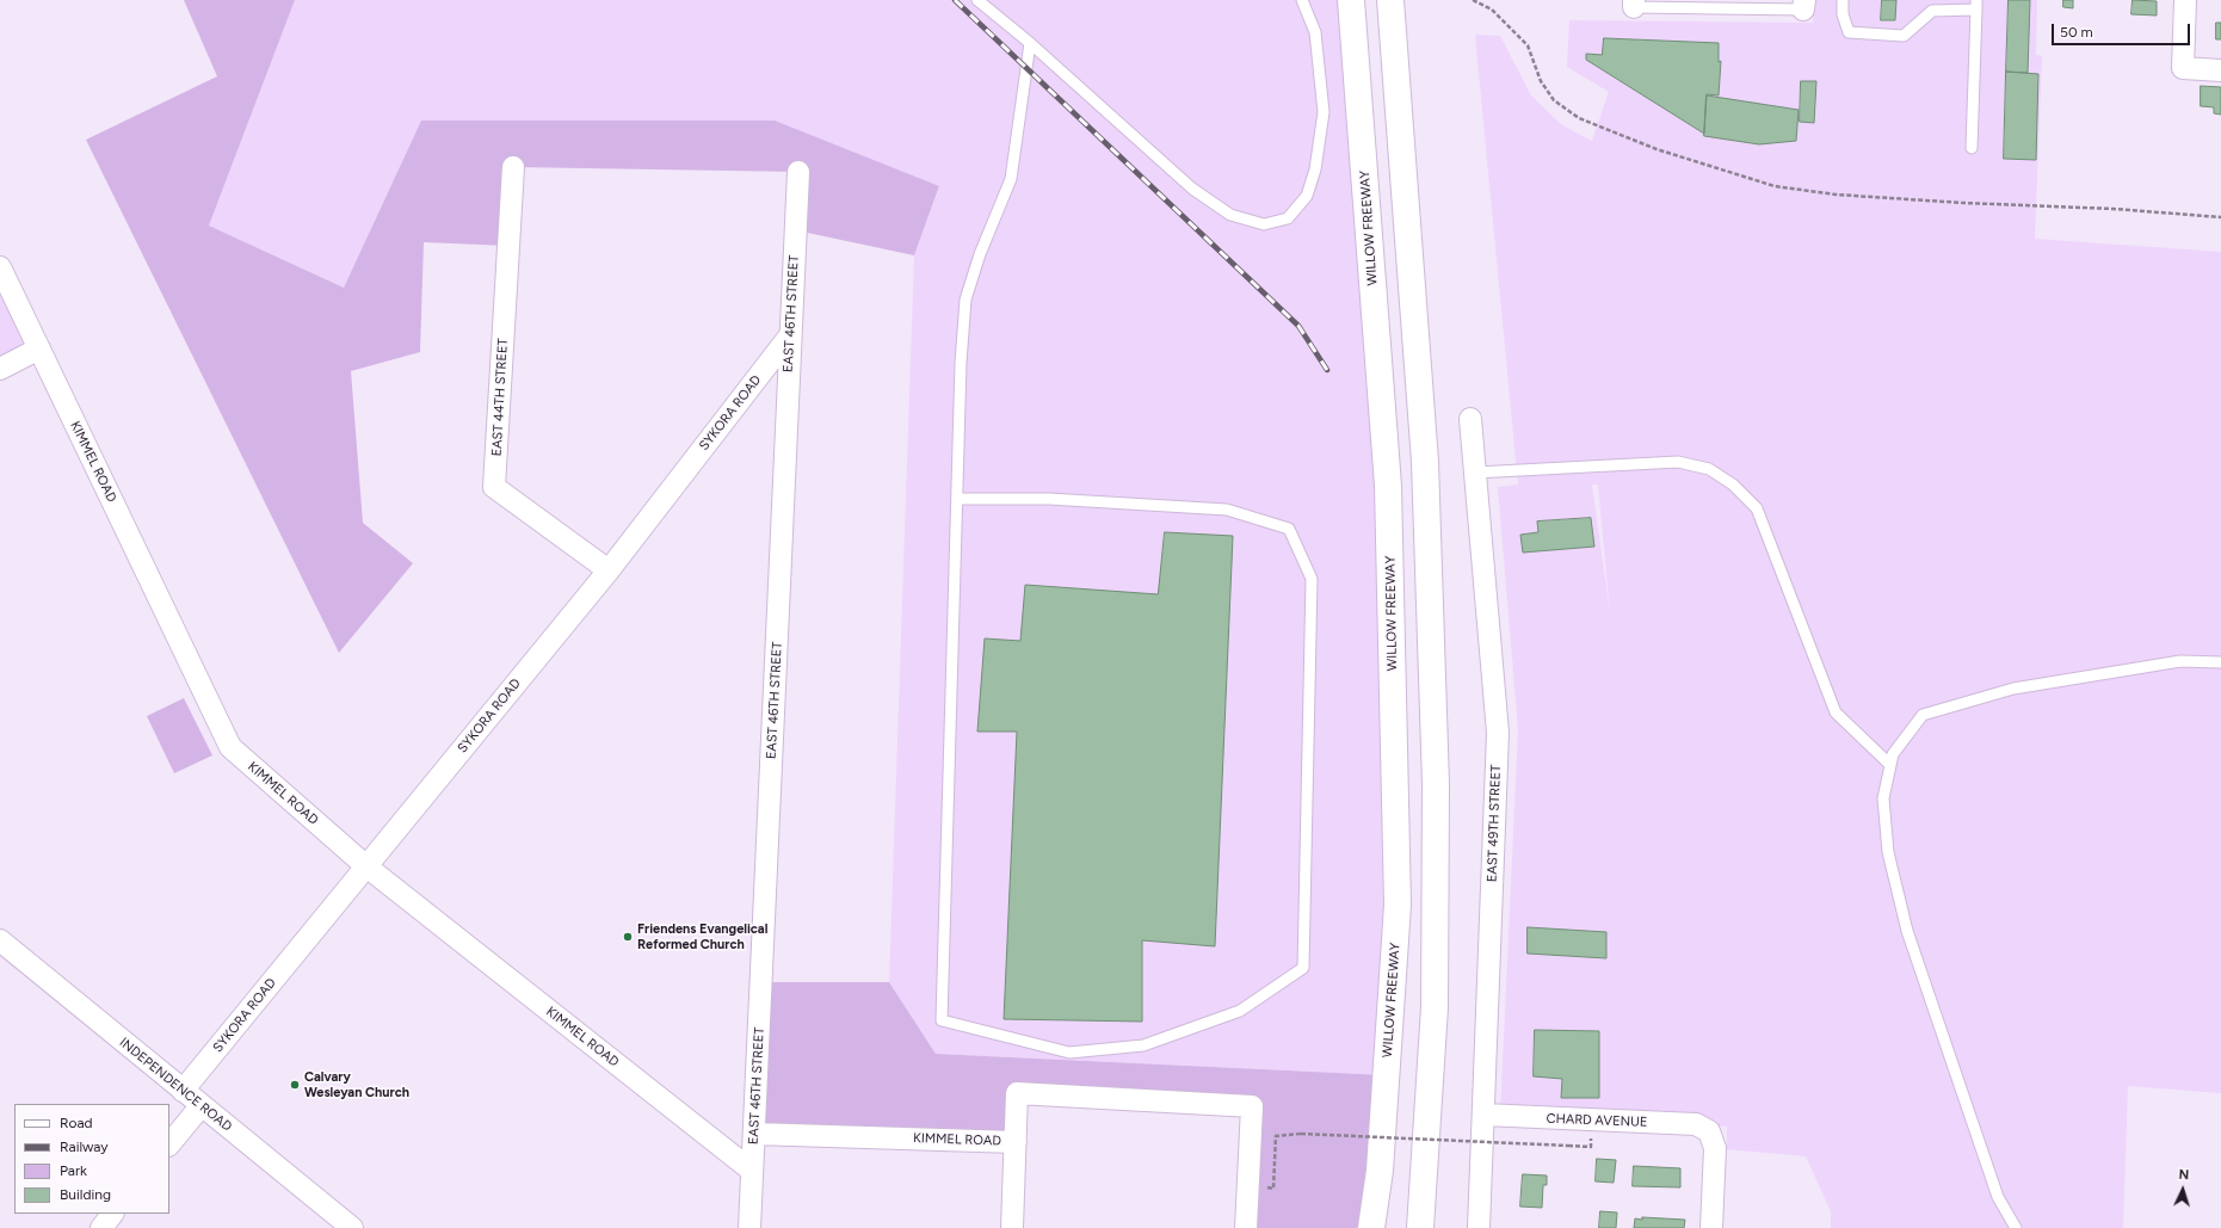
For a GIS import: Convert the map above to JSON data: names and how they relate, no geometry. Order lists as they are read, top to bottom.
{
  "streets": {
    "highway": ["WILLOW FREEWAY"],
    "street": [
      "EAST 46TH STREET",
      "EAST 44TH STREET",
      "SYKORA ROAD",
      "KIMMEL ROAD",
      "EAST 49TH STREET",
      "INDEPENDENCE ROAD",
      "CHARD AVENUE"
    ]
  },
  "crossings": [
    ["EAST 46TH STREET", "SYKORA ROAD"],
    ["EAST 46TH STREET", "KIMMEL ROAD"],
    ["EAST 44TH STREET", "SYKORA ROAD"],
    ["SYKORA ROAD", "KIMMEL ROAD"],
    ["SYKORA ROAD", "INDEPENDENCE ROAD"],
    ["EAST 49TH STREET", "CHARD AVENUE"]
  ],
  "places": ["Friendens Evangelical Reformed Church", "Calvary Wesleyan Church"],
  "legend": [
    "Road",
    "Railway",
    "Park",
    "Building"
  ],
  "scale_bar": "50 m",
  "north": "top"
}
